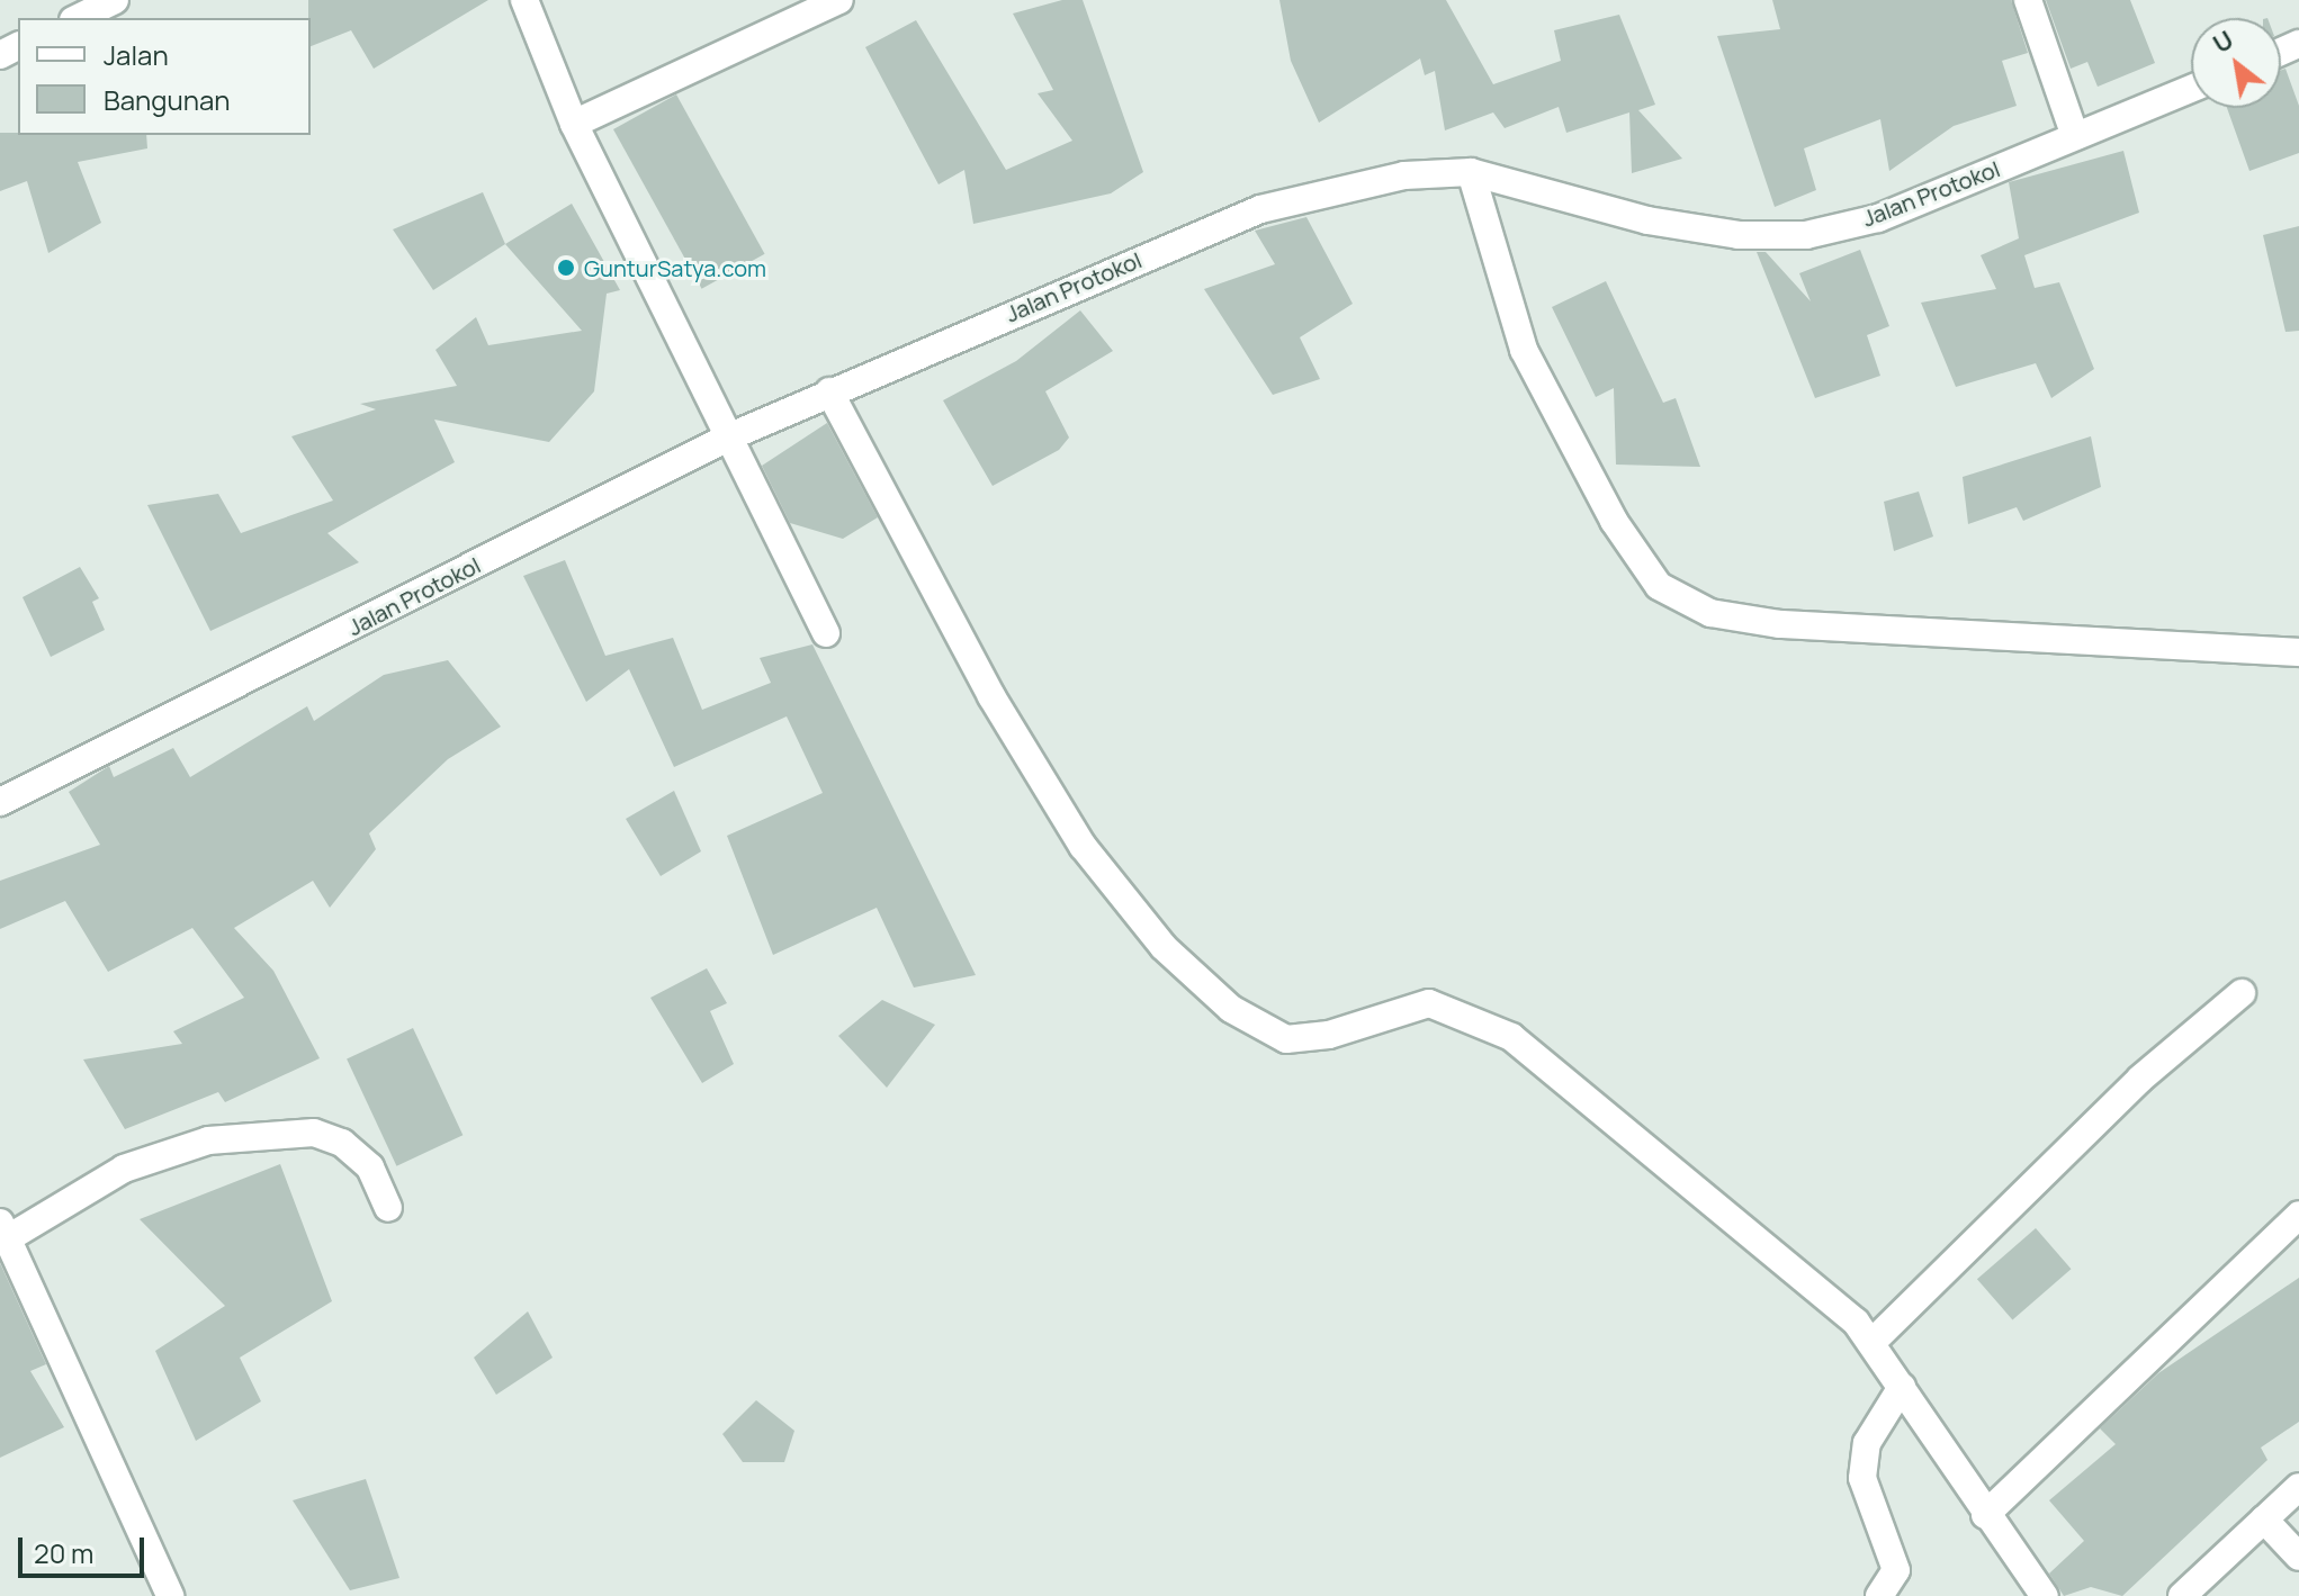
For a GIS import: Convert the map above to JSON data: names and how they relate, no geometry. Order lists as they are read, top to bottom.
{
  "streets": {
    "street": ["Jalan Protokol"]
  },
  "places": ["GunturSatya.com"],
  "legend": ["Jalan", "Bangunan"],
  "scale_bar": "20 m",
  "north": "top left"
}
